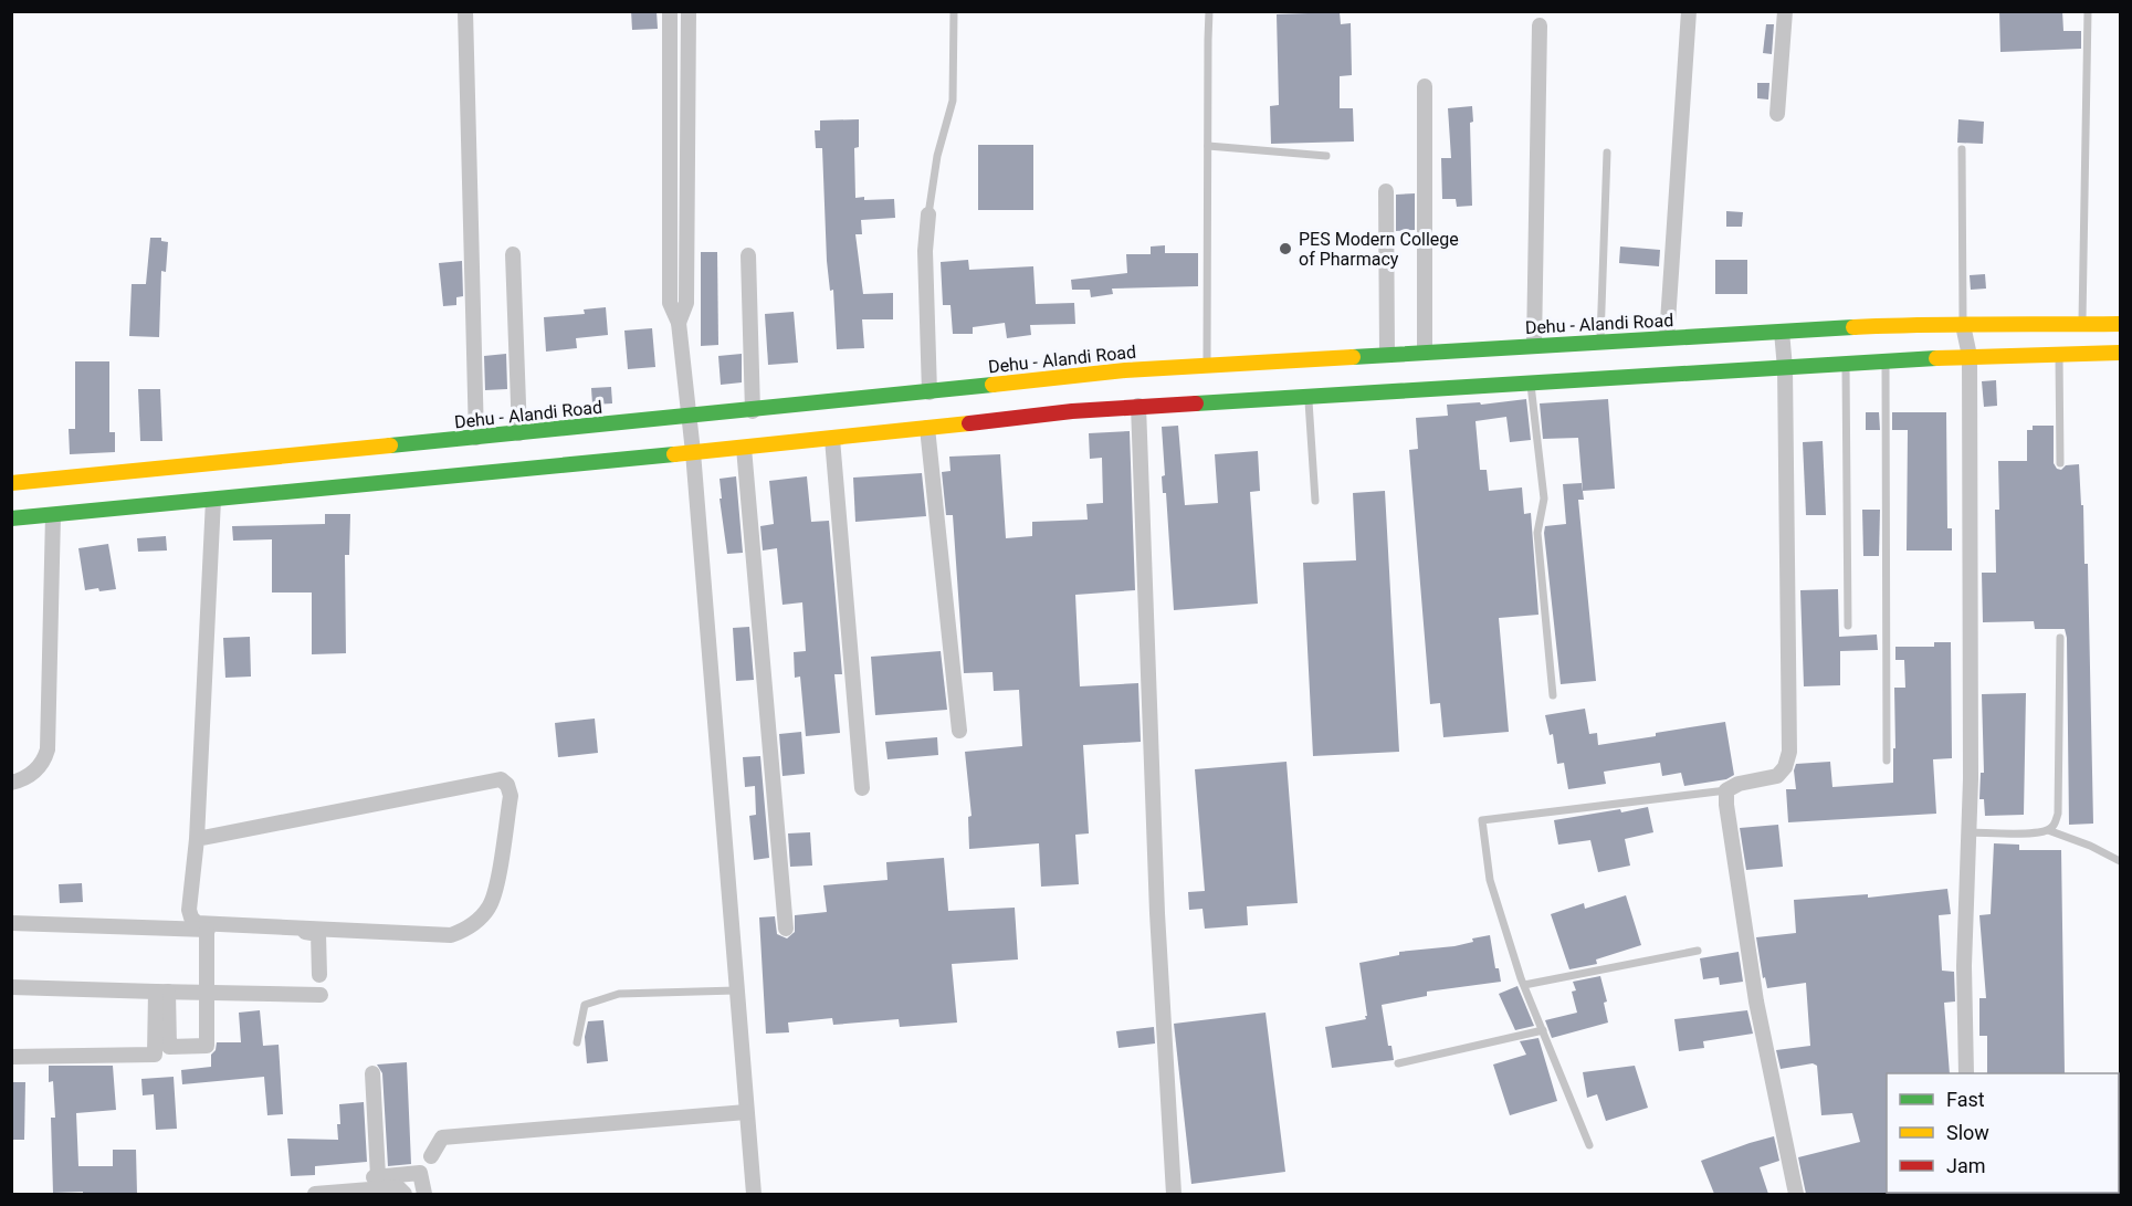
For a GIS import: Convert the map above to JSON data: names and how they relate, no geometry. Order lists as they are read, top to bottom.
{
  "streets": {
    "main road": ["Dehu - Alandi Road"]
  },
  "places": ["PES Modern College of Pharmacy"],
  "legend": ["Fast", "Slow", "Jam"]
}
